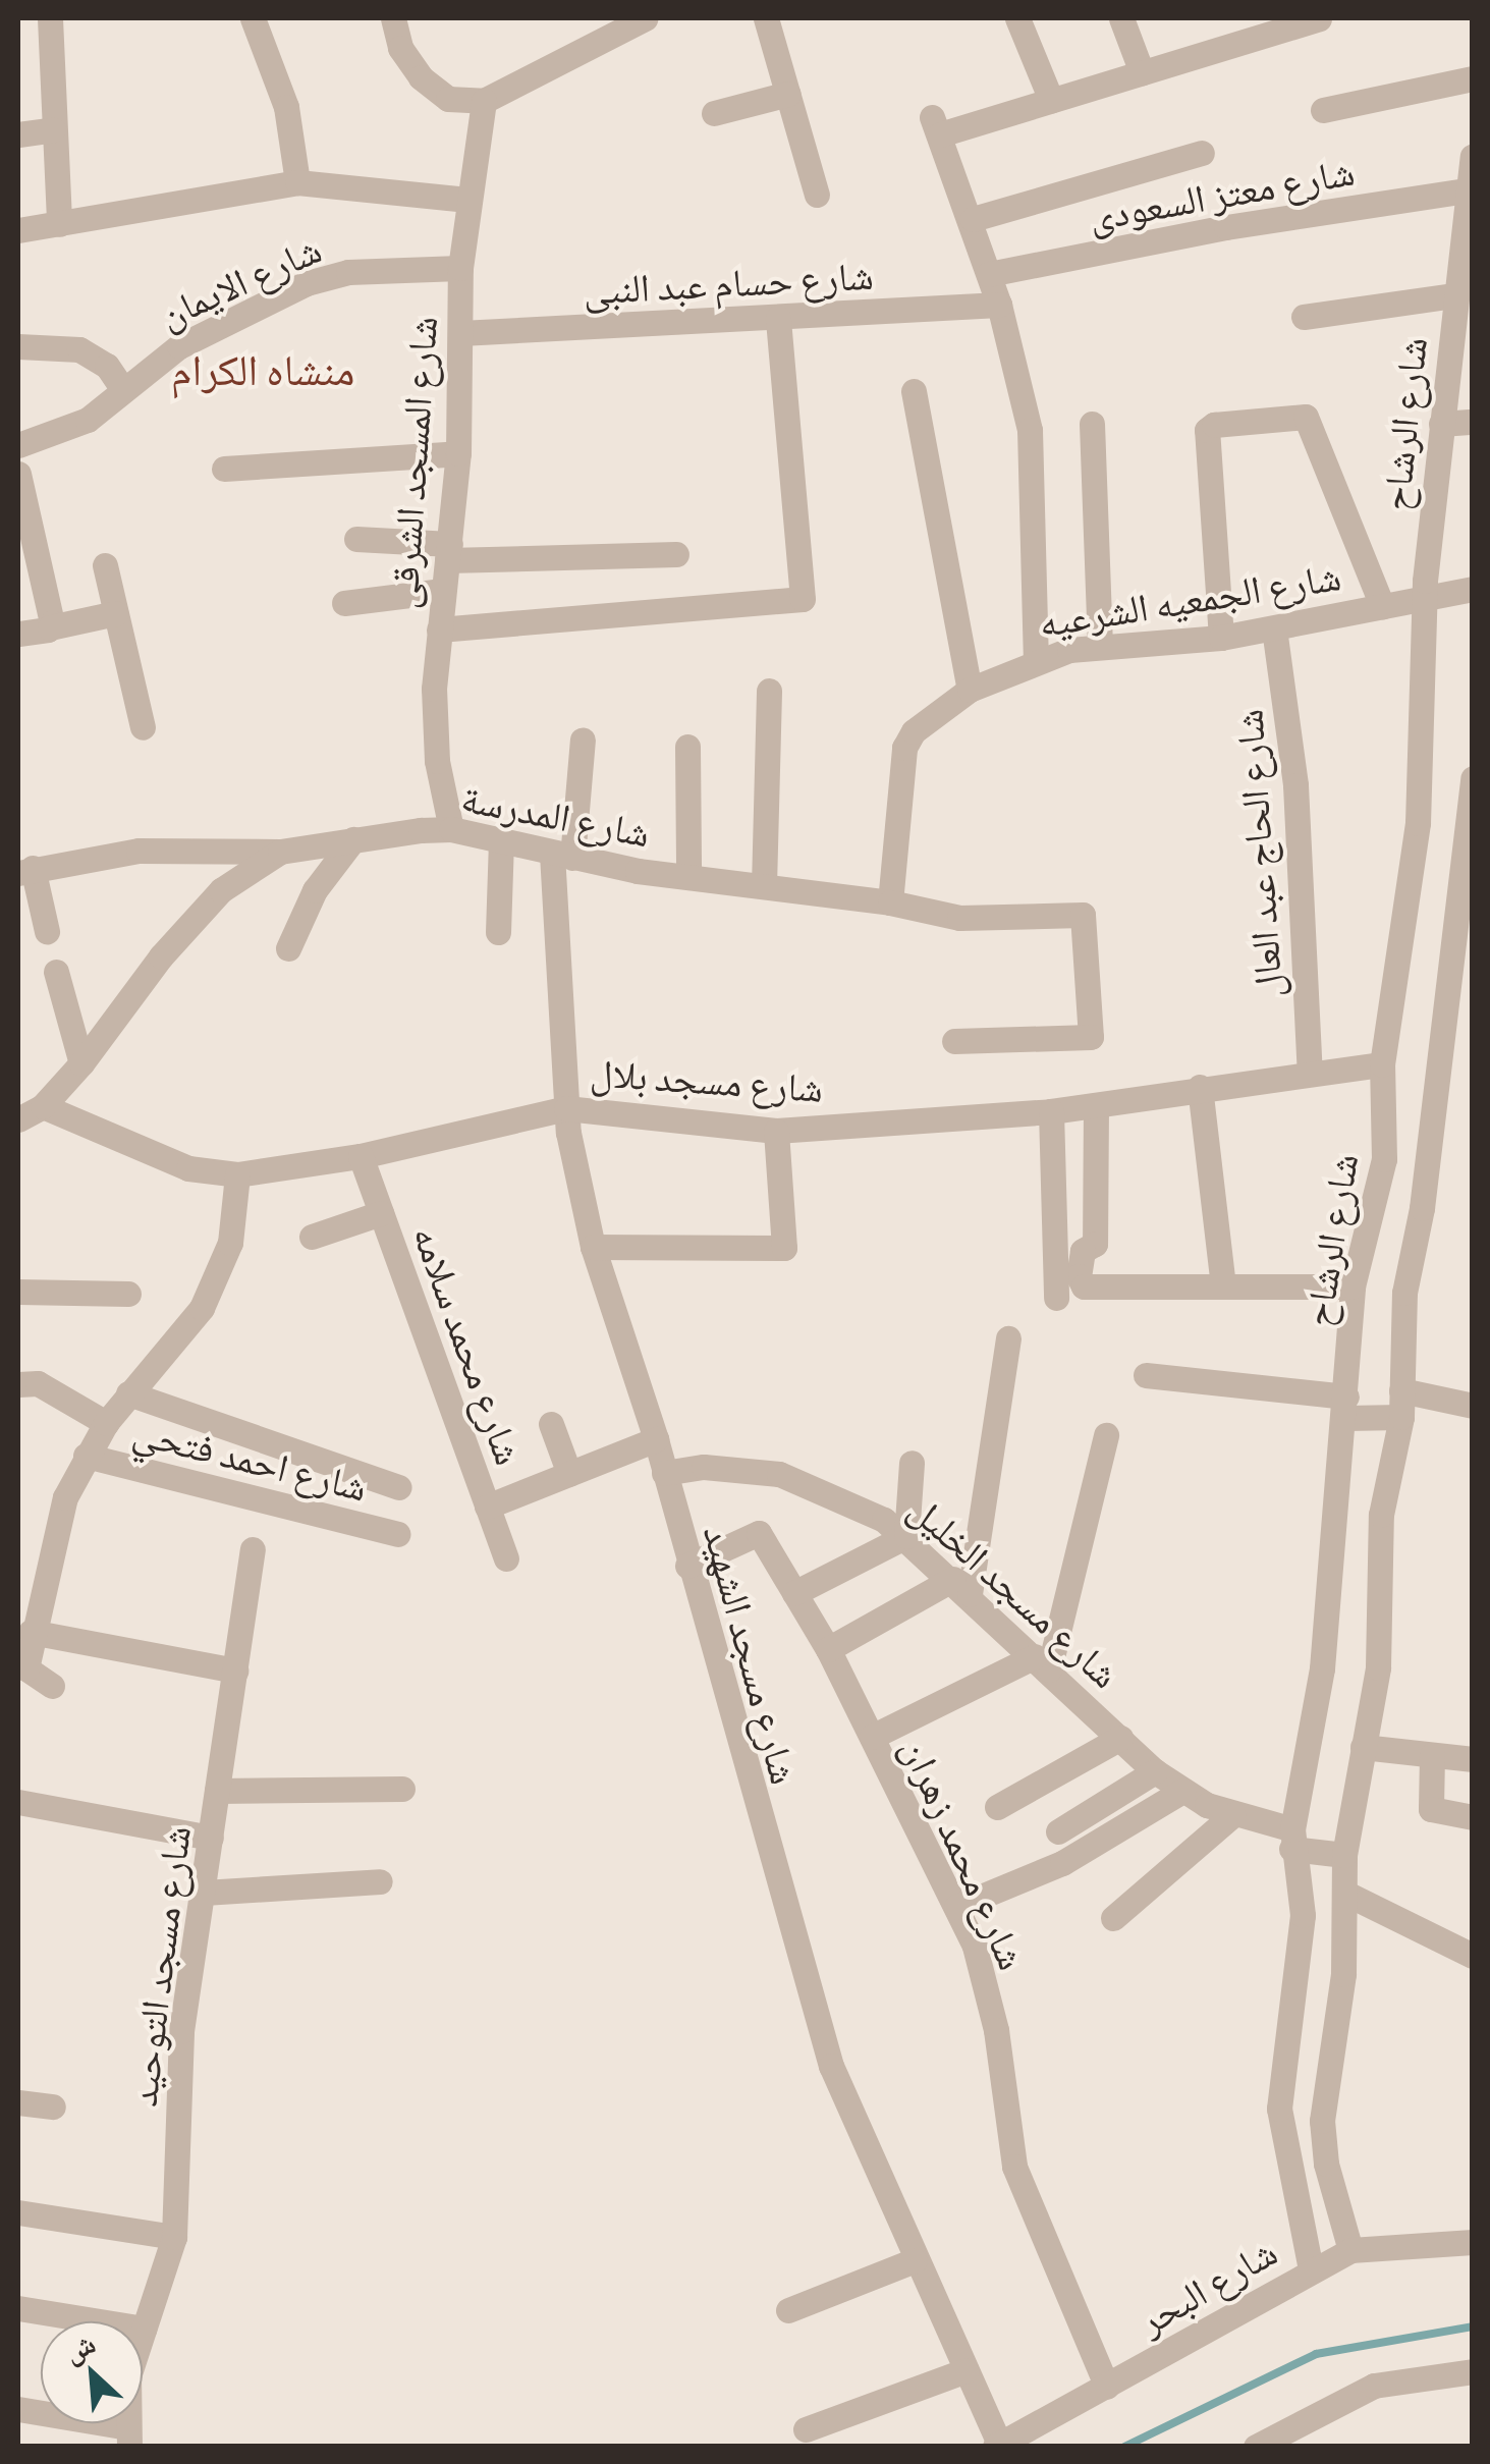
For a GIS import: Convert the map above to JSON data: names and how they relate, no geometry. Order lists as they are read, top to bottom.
{
  "streets": {
    "street": [
      "شارع معتز السعودى",
      "شارع الايمان",
      "شارع حسام عبد النبى",
      "شارع الرشاح",
      "شارع المسجد الشرقى",
      "شارع الجمعيه الشرعيه",
      "شارع المدرسة",
      "شارع الحاج عبد العال",
      "شارع مسجد بلال",
      "شارع محمد سلامه",
      "شارع احمد فتحي",
      "شارع مسجد الخليل",
      "شارع مسجد الشهيد",
      "شارع محمد زهران",
      "شارع مسجد التوحيد",
      "شارع البحر"
    ]
  },
  "crossings": [
    ["شارع معتز السعودى", "شارع الرشاح"],
    ["شارع الايمان", "شارع المسجد الشرقى"],
    ["شارع حسام عبد النبى", "شارع المسجد الشرقى"],
    ["شارع الرشاح", "شارع الجمعيه الشرعيه"],
    ["شارع الرشاح", "شارع مسجد بلال"],
    ["شارع الرشاح", "شارع مسجد الخليل"],
    ["شارع الرشاح", "شارع البحر"],
    ["شارع المسجد الشرقى", "شارع المدرسة"],
    ["شارع الجمعيه الشرعيه", "شارع المدرسة"],
    ["شارع الجمعيه الشرعيه", "شارع الحاج عبد العال"],
    ["شارع المدرسة", "شارع مسجد بلال"],
    ["شارع المدرسة", "شارع مسجد الشهيد"],
    ["شارع الحاج عبد العال", "شارع مسجد بلال"],
    ["شارع مسجد بلال", "شارع محمد سلامه"],
    ["شارع مسجد بلال", "شارع مسجد الشهيد"],
    ["شارع مسجد الخليل", "شارع مسجد الشهيد"],
    ["شارع مسجد الشهيد", "شارع محمد زهران"],
    ["شارع مسجد الشهيد", "شارع البحر"],
    ["شارع محمد زهران", "شارع البحر"]
  ],
  "districts": ["منشاه الكرام"],
  "north": "top left"
}
